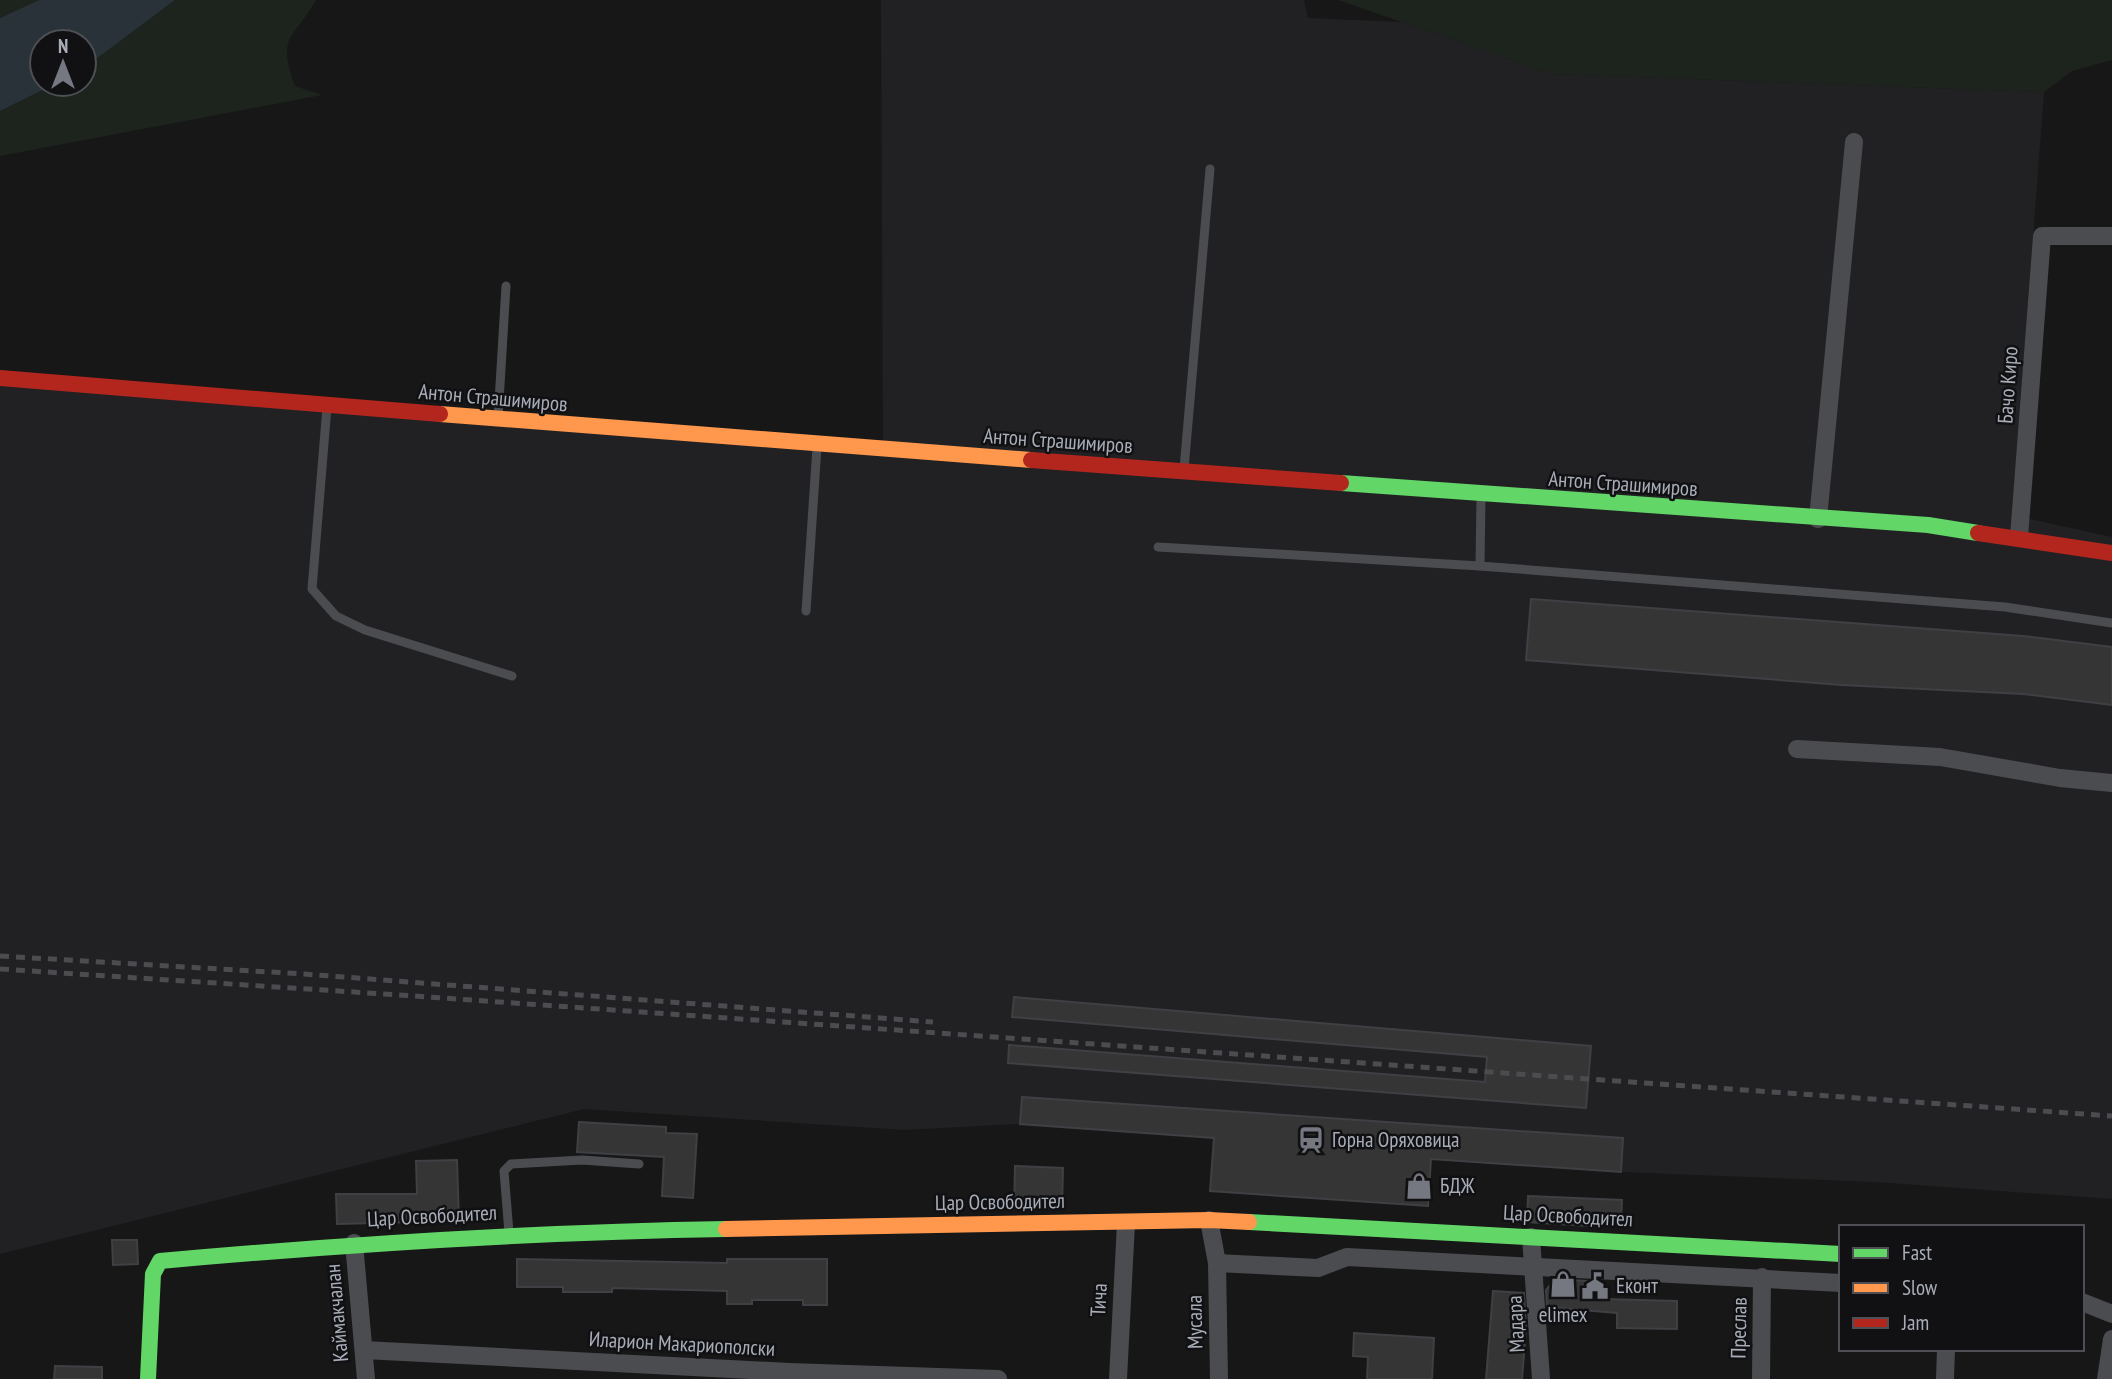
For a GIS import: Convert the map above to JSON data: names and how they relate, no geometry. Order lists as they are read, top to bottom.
{
  "streets": {
    "street": [
      "Бачо Киро",
      "Антон Страшимиров",
      "Цар Освободител",
      "Тича",
      "Каймакчалан",
      "Мусала",
      "Мадара",
      "Преслав",
      "Иларион Макариополски"
    ]
  },
  "crossings": [
    ["Бачо Киро", "Антон Страшимиров"],
    ["Цар Освободител", "Тича"],
    ["Цар Освободител", "Каймакчалан"],
    ["Цар Освободител", "Мусала"],
    ["Цар Освободител", "Мадара"],
    ["Каймакчалан", "Иларион Макариополски"]
  ],
  "places": {
    "station": ["Горна Оряховица"],
    "shop": ["БДЖ", "elimex"],
    "public building": ["Еконт"]
  },
  "legend": ["Fast", "Slow", "Jam"],
  "north": "top"
}
